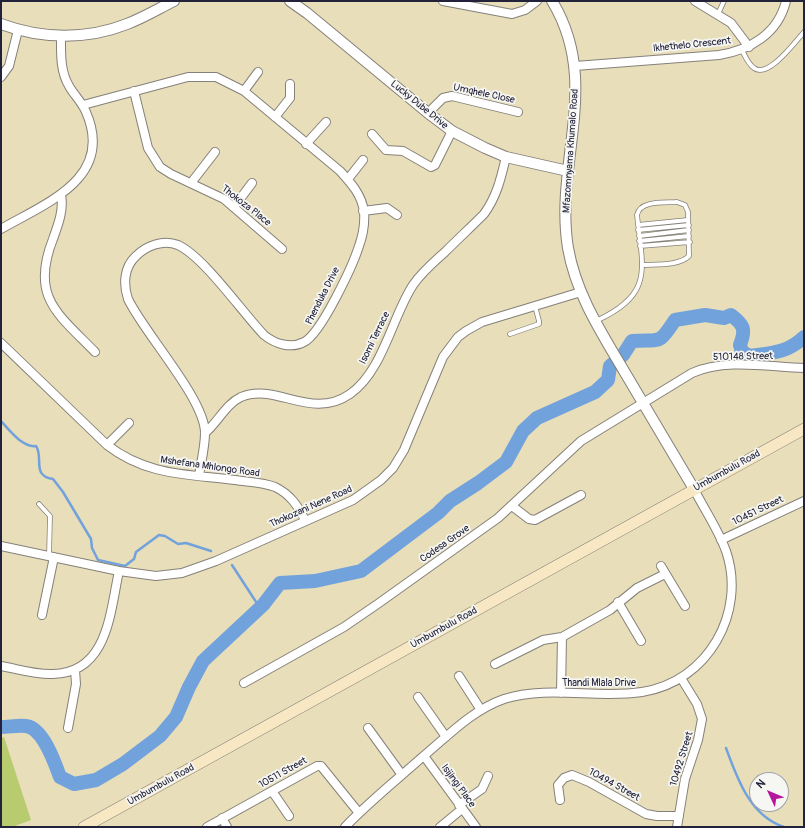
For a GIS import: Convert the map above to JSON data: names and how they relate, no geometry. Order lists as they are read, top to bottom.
{
  "streets": {
    "main road": ["Umbumbulu Road"],
    "street": [
      "Ikhethelo Crescent",
      "Umqhele Close",
      "Lucky Dube Drive",
      "Mfazomnyama Khumalo Road",
      "Thokoza Place",
      "Phenduka Drive",
      "Isomi Terrace",
      "510148 Street",
      "Mshefana Mhlongo Road",
      "Thokozani Nene Road",
      "10451 Street",
      "Codesa Grove",
      "Thandi Mlala Drive",
      "10492 Street",
      "10511 Street",
      "10494 Street",
      "Isijingi Place"
    ]
  },
  "crossings": [
    ["Ikhethelo Crescent", "Mfazomnyama Khumalo Road"],
    ["Umqhele Close", "Lucky Dube Drive"],
    ["Lucky Dube Drive", "Mfazomnyama Khumalo Road"],
    ["Lucky Dube Drive", "Isomi Terrace"],
    ["Mfazomnyama Khumalo Road", "510148 Street"],
    ["Mfazomnyama Khumalo Road", "Umbumbulu Road"],
    ["Mfazomnyama Khumalo Road", "Thokozani Nene Road"],
    ["Mfazomnyama Khumalo Road", "Codesa Grove"],
    ["Mfazomnyama Khumalo Road", "Thandi Mlala Drive"],
    ["Thokoza Place", "Phenduka Drive"],
    ["Phenduka Drive", "Isomi Terrace"],
    ["Phenduka Drive", "Mshefana Mhlongo Road"],
    ["510148 Street", "Codesa Grove"],
    ["Mshefana Mhlongo Road", "Thokozani Nene Road"],
    ["Umbumbulu Road", "Thandi Mlala Drive"],
    ["10451 Street", "Thandi Mlala Drive"],
    ["Thandi Mlala Drive", "10492 Street"],
    ["Thandi Mlala Drive", "10511 Street"],
    ["Thandi Mlala Drive", "Isijingi Place"],
    ["10492 Street", "10494 Street"]
  ],
  "north": "top left"
}
